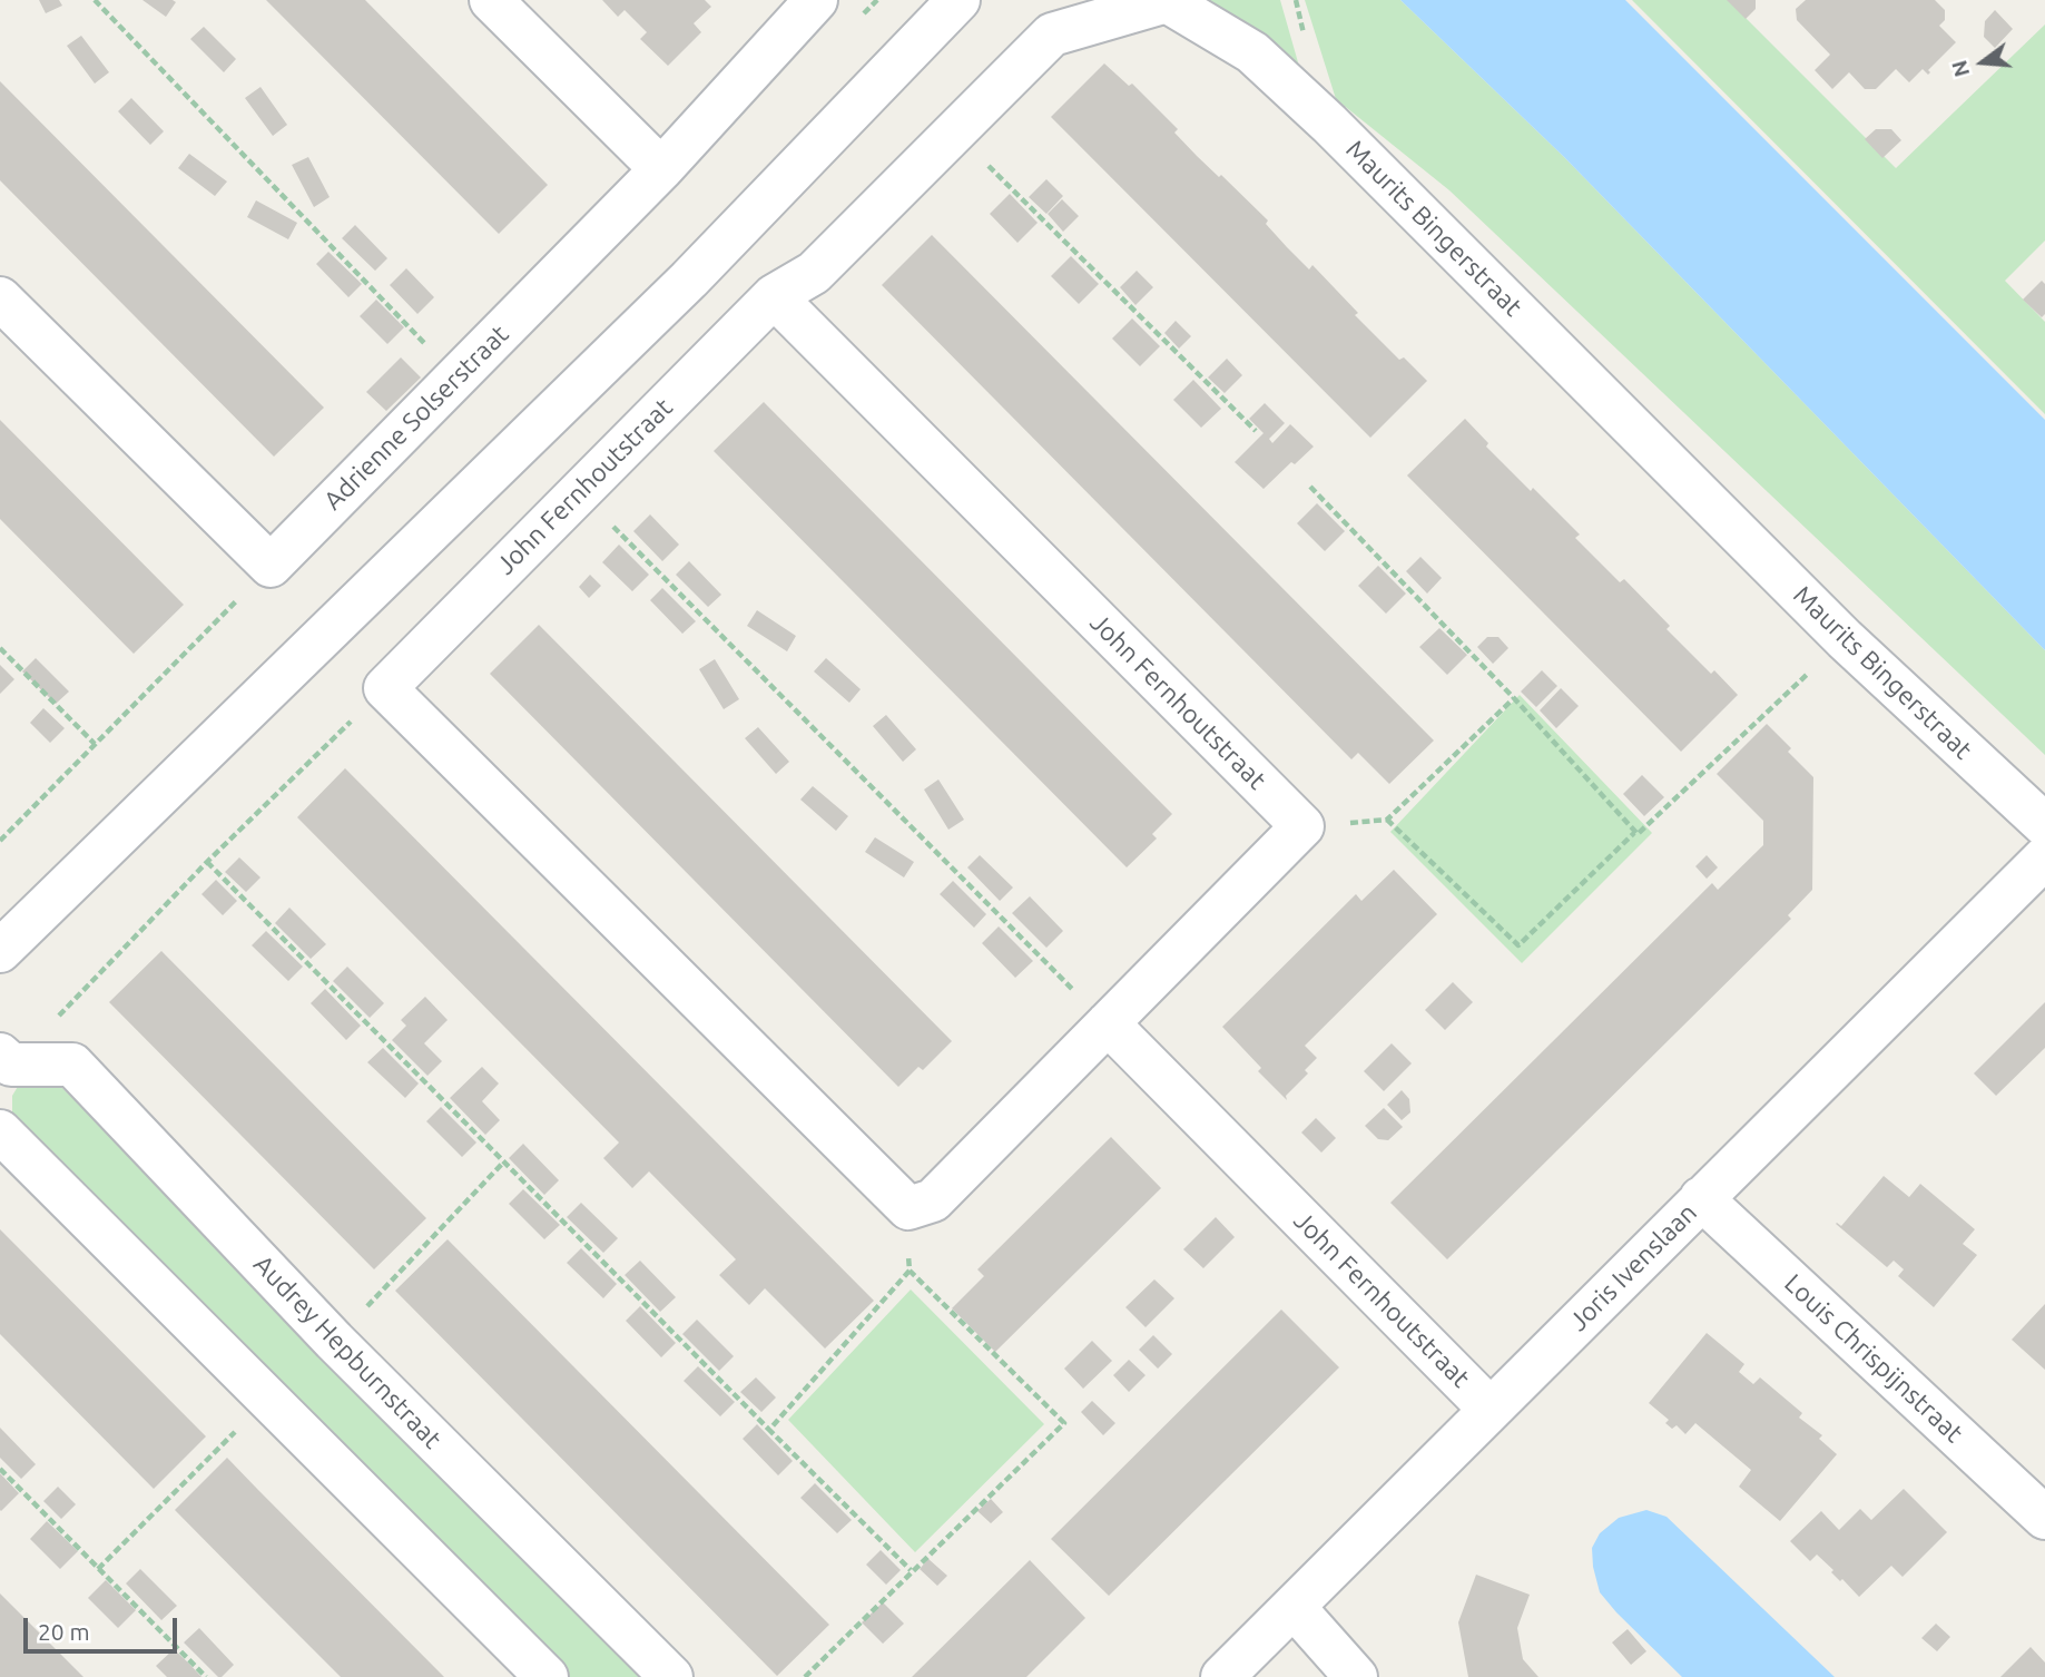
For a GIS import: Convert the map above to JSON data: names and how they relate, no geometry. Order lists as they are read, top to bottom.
{
  "streets": {
    "street": [
      "Maurits Bingerstraat",
      "Adrienne Solserstraat",
      "John Fernhoutstraat",
      "Joris Ivenslaan",
      "Audrey Hepburnstraat",
      "Louis Chrispijnstraat"
    ]
  },
  "crossings": [
    ["Maurits Bingerstraat", "John Fernhoutstraat"],
    ["John Fernhoutstraat", "Joris Ivenslaan"],
    ["Joris Ivenslaan", "Louis Chrispijnstraat"]
  ],
  "scale_bar": "20 m",
  "north": "left"
}
